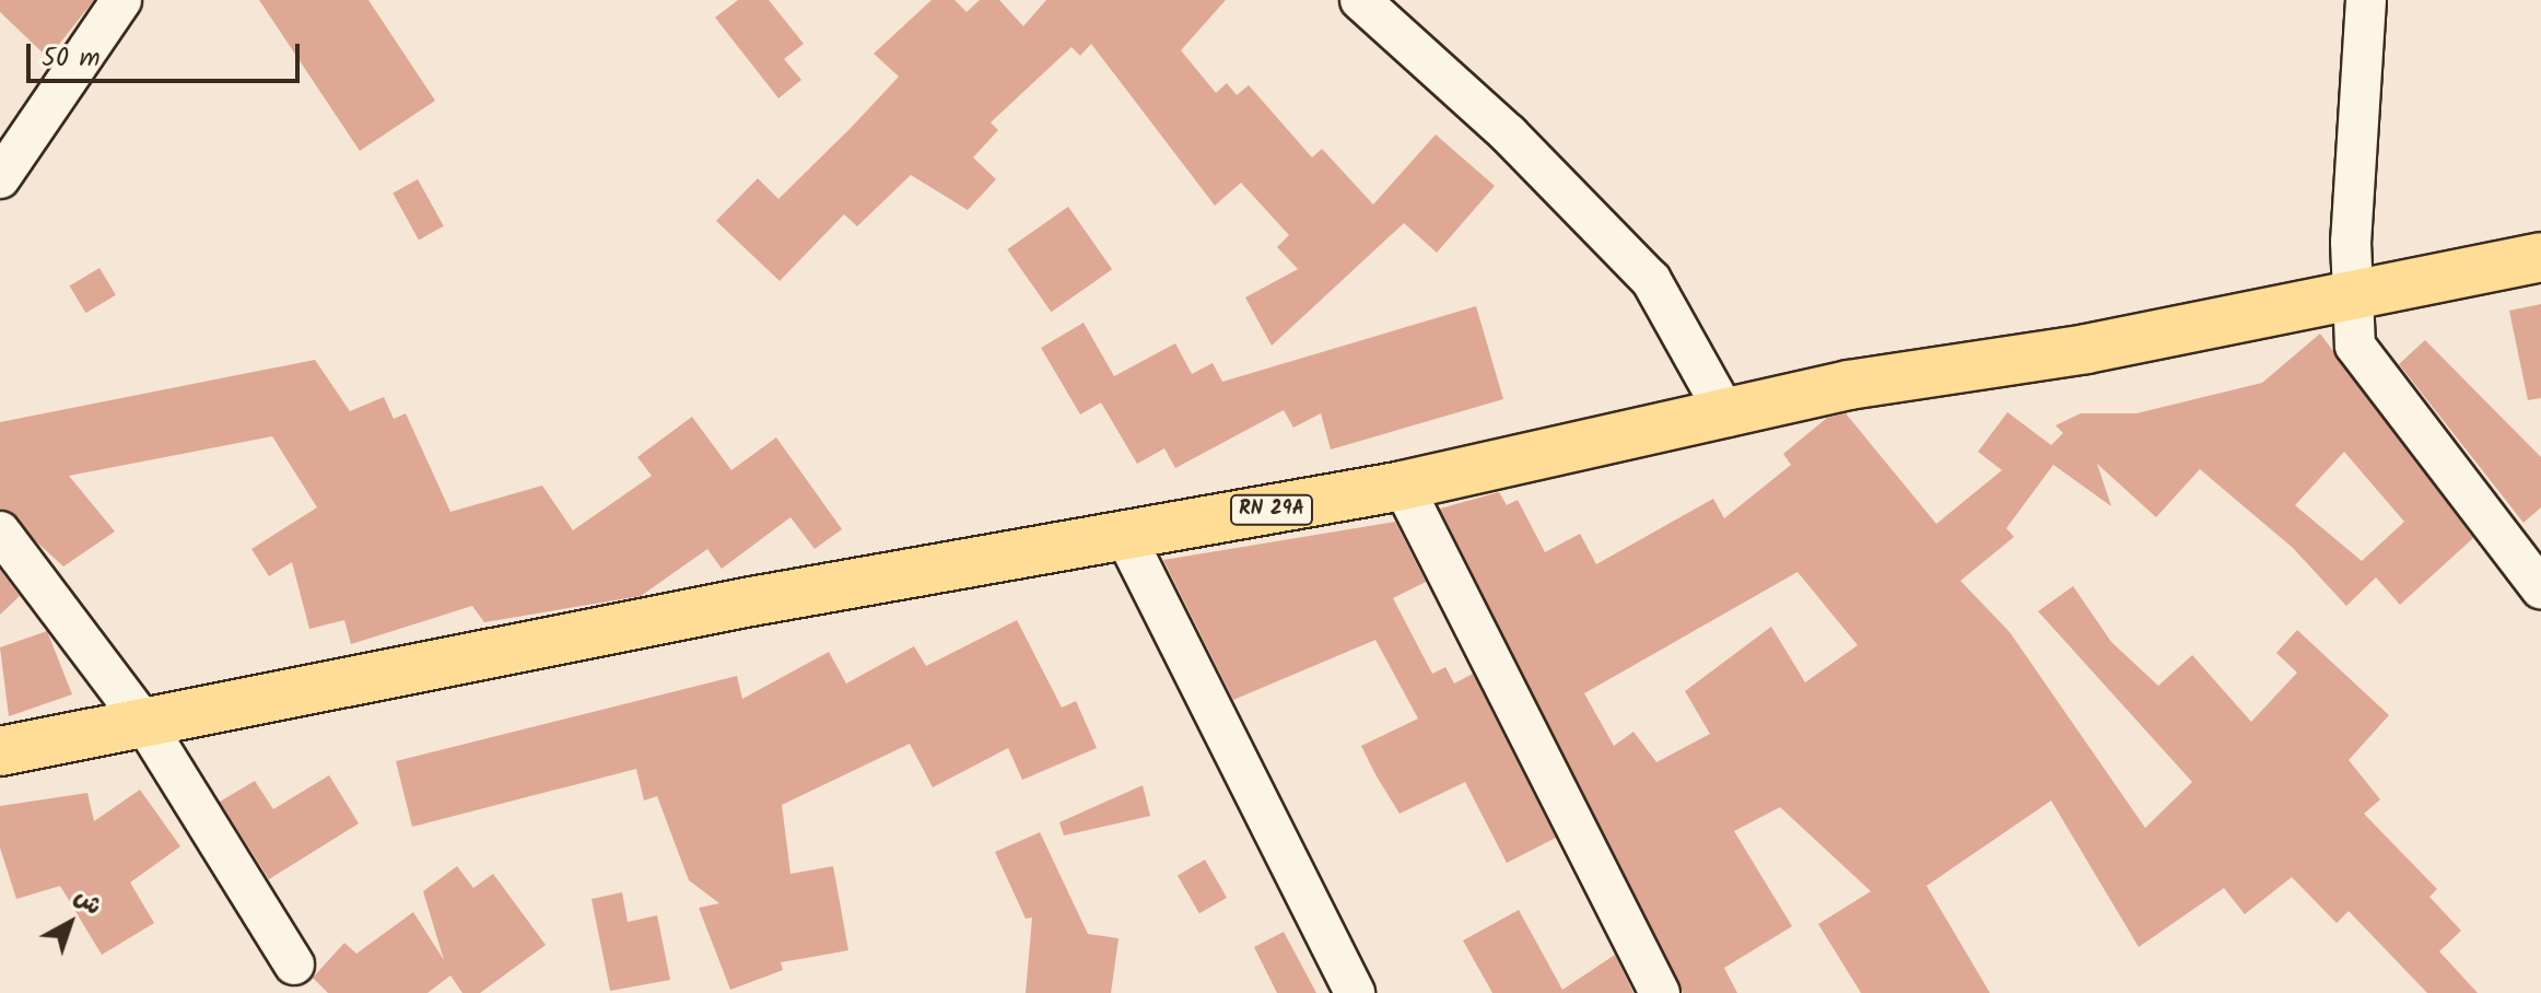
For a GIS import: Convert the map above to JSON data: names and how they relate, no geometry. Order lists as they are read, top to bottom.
{
  "streets": {
    "main road": ["RN 29A"]
  },
  "scale_bar": "50 m",
  "north": "top right"
}
